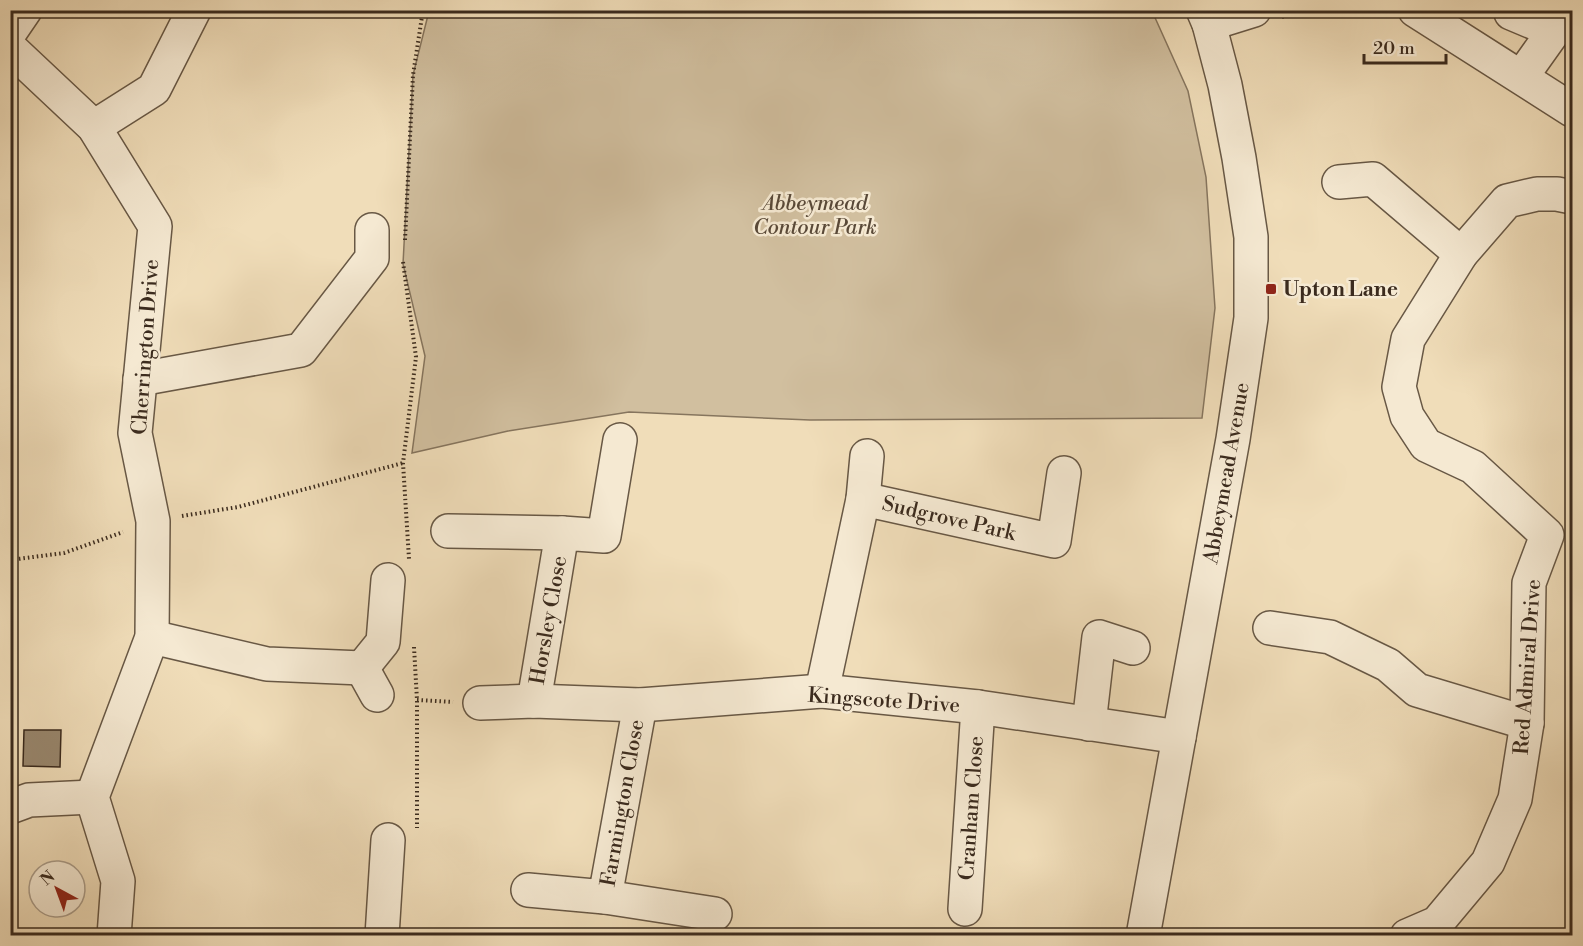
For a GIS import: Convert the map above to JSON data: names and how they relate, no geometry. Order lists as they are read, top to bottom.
{
  "streets": {
    "street": [
      "Cherrington Drive",
      "Abbeymead Avenue",
      "Sudgrove Park",
      "Horsley Close",
      "Red Admiral Drive",
      "Kingscote Drive",
      "Farmington Close",
      "Cranham Close"
    ]
  },
  "crossings": [
    ["Abbeymead Avenue", "Kingscote Drive"],
    ["Sudgrove Park", "Kingscote Drive"],
    ["Horsley Close", "Kingscote Drive"],
    ["Kingscote Drive", "Farmington Close"],
    ["Kingscote Drive", "Cranham Close"]
  ],
  "parks": ["Abbeymead Contour Park"],
  "places": {
    "transit": ["Upton Lane"]
  },
  "scale_bar": "20 m",
  "north": "top left"
}
